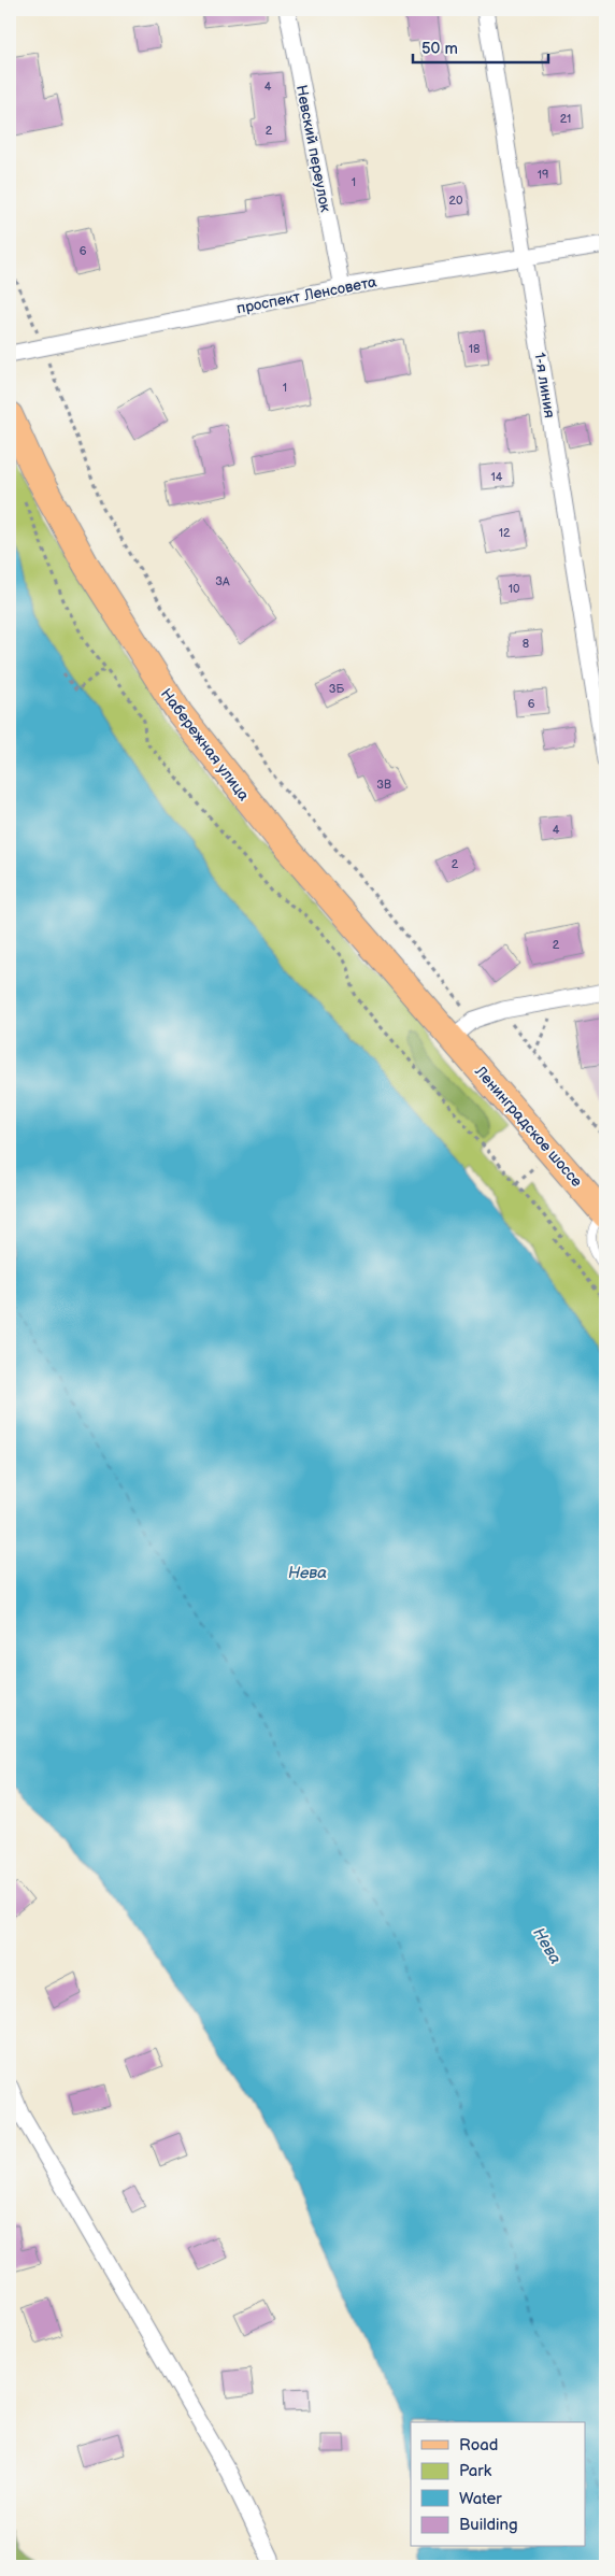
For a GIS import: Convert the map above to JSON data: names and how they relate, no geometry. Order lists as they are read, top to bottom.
{
  "streets": {
    "main road": ["Набережная улица", "Ленинградское шоссе"],
    "street": ["Невский переулок", "проспект Ленсовета", "1-я линия"]
  },
  "crossings": [
    ["Невский переулок", "проспект Ленсовета"],
    ["проспект Ленсовета", "1-я линия"],
    ["Набережная улица", "Ленинградское шоссе"]
  ],
  "water": ["Нева"],
  "house_numbers": [
    "4",
    "21",
    "2",
    "19",
    "1",
    "20",
    "6",
    "18",
    "1",
    "14",
    "12",
    "3А",
    "10",
    "8",
    "3Б",
    "6",
    "3В",
    "4",
    "2",
    "2"
  ],
  "legend": [
    "Road",
    "Park",
    "Water",
    "Building"
  ],
  "scale_bar": "50 m"
}
